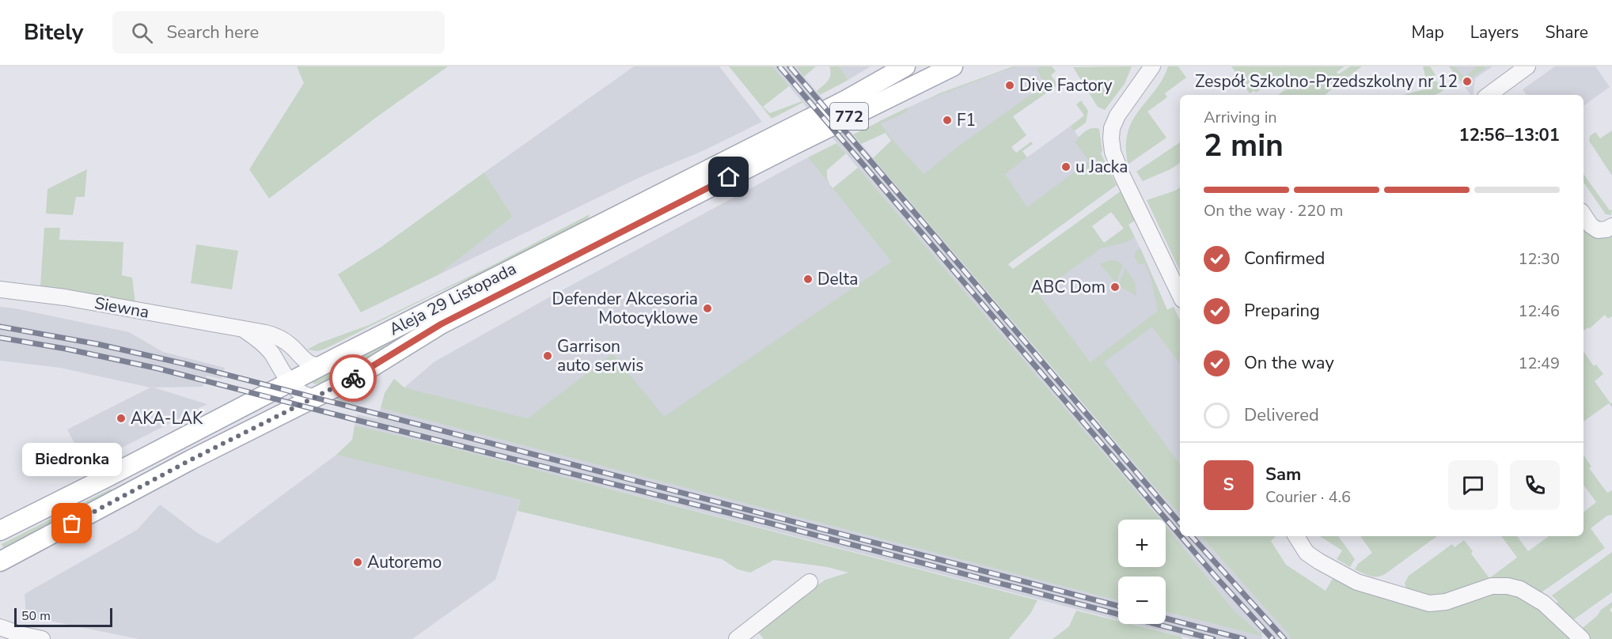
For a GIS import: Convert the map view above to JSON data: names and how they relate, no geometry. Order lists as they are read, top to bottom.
{
  "streets": {
    "main road": ["772", "Aleja 29 Listopada"],
    "street": ["Siewna"]
  },
  "crossings": [
    ["Aleja 29 Listopada", "Siewna"]
  ],
  "places": [
    "Zespół Szkolno-Przedszkolny nr 12",
    "Dive Factory",
    "F1",
    "u Jacka",
    "Delta",
    "ABC Dom",
    "Defender Akcesoria Motocyklowe",
    "Garrison auto serwis",
    "AKA-LAK",
    "Biedronka",
    "Autoremo"
  ],
  "scale_bar": "50 m",
  "page": {
    "header": "Bitely",
    "search": "Search here",
    "nav": ["Map", "Layers", "Share"],
    "heading": ["2 min", "Arriving in", "12:56–13:01"],
    "panel": ["Sam", "Courier · 4.6"],
    "bar": "On the way · 220 m",
    "list": [
      ["Confirmed", "12:30"],
      ["Preparing", "12:46"],
      ["On the way", "12:49"],
      "Delivered"
    ],
    "bubble": "Biedronka",
    "round": "S",
    "map_buttons": ["+", "−"],
    "scale": "50 m"
  }
}
